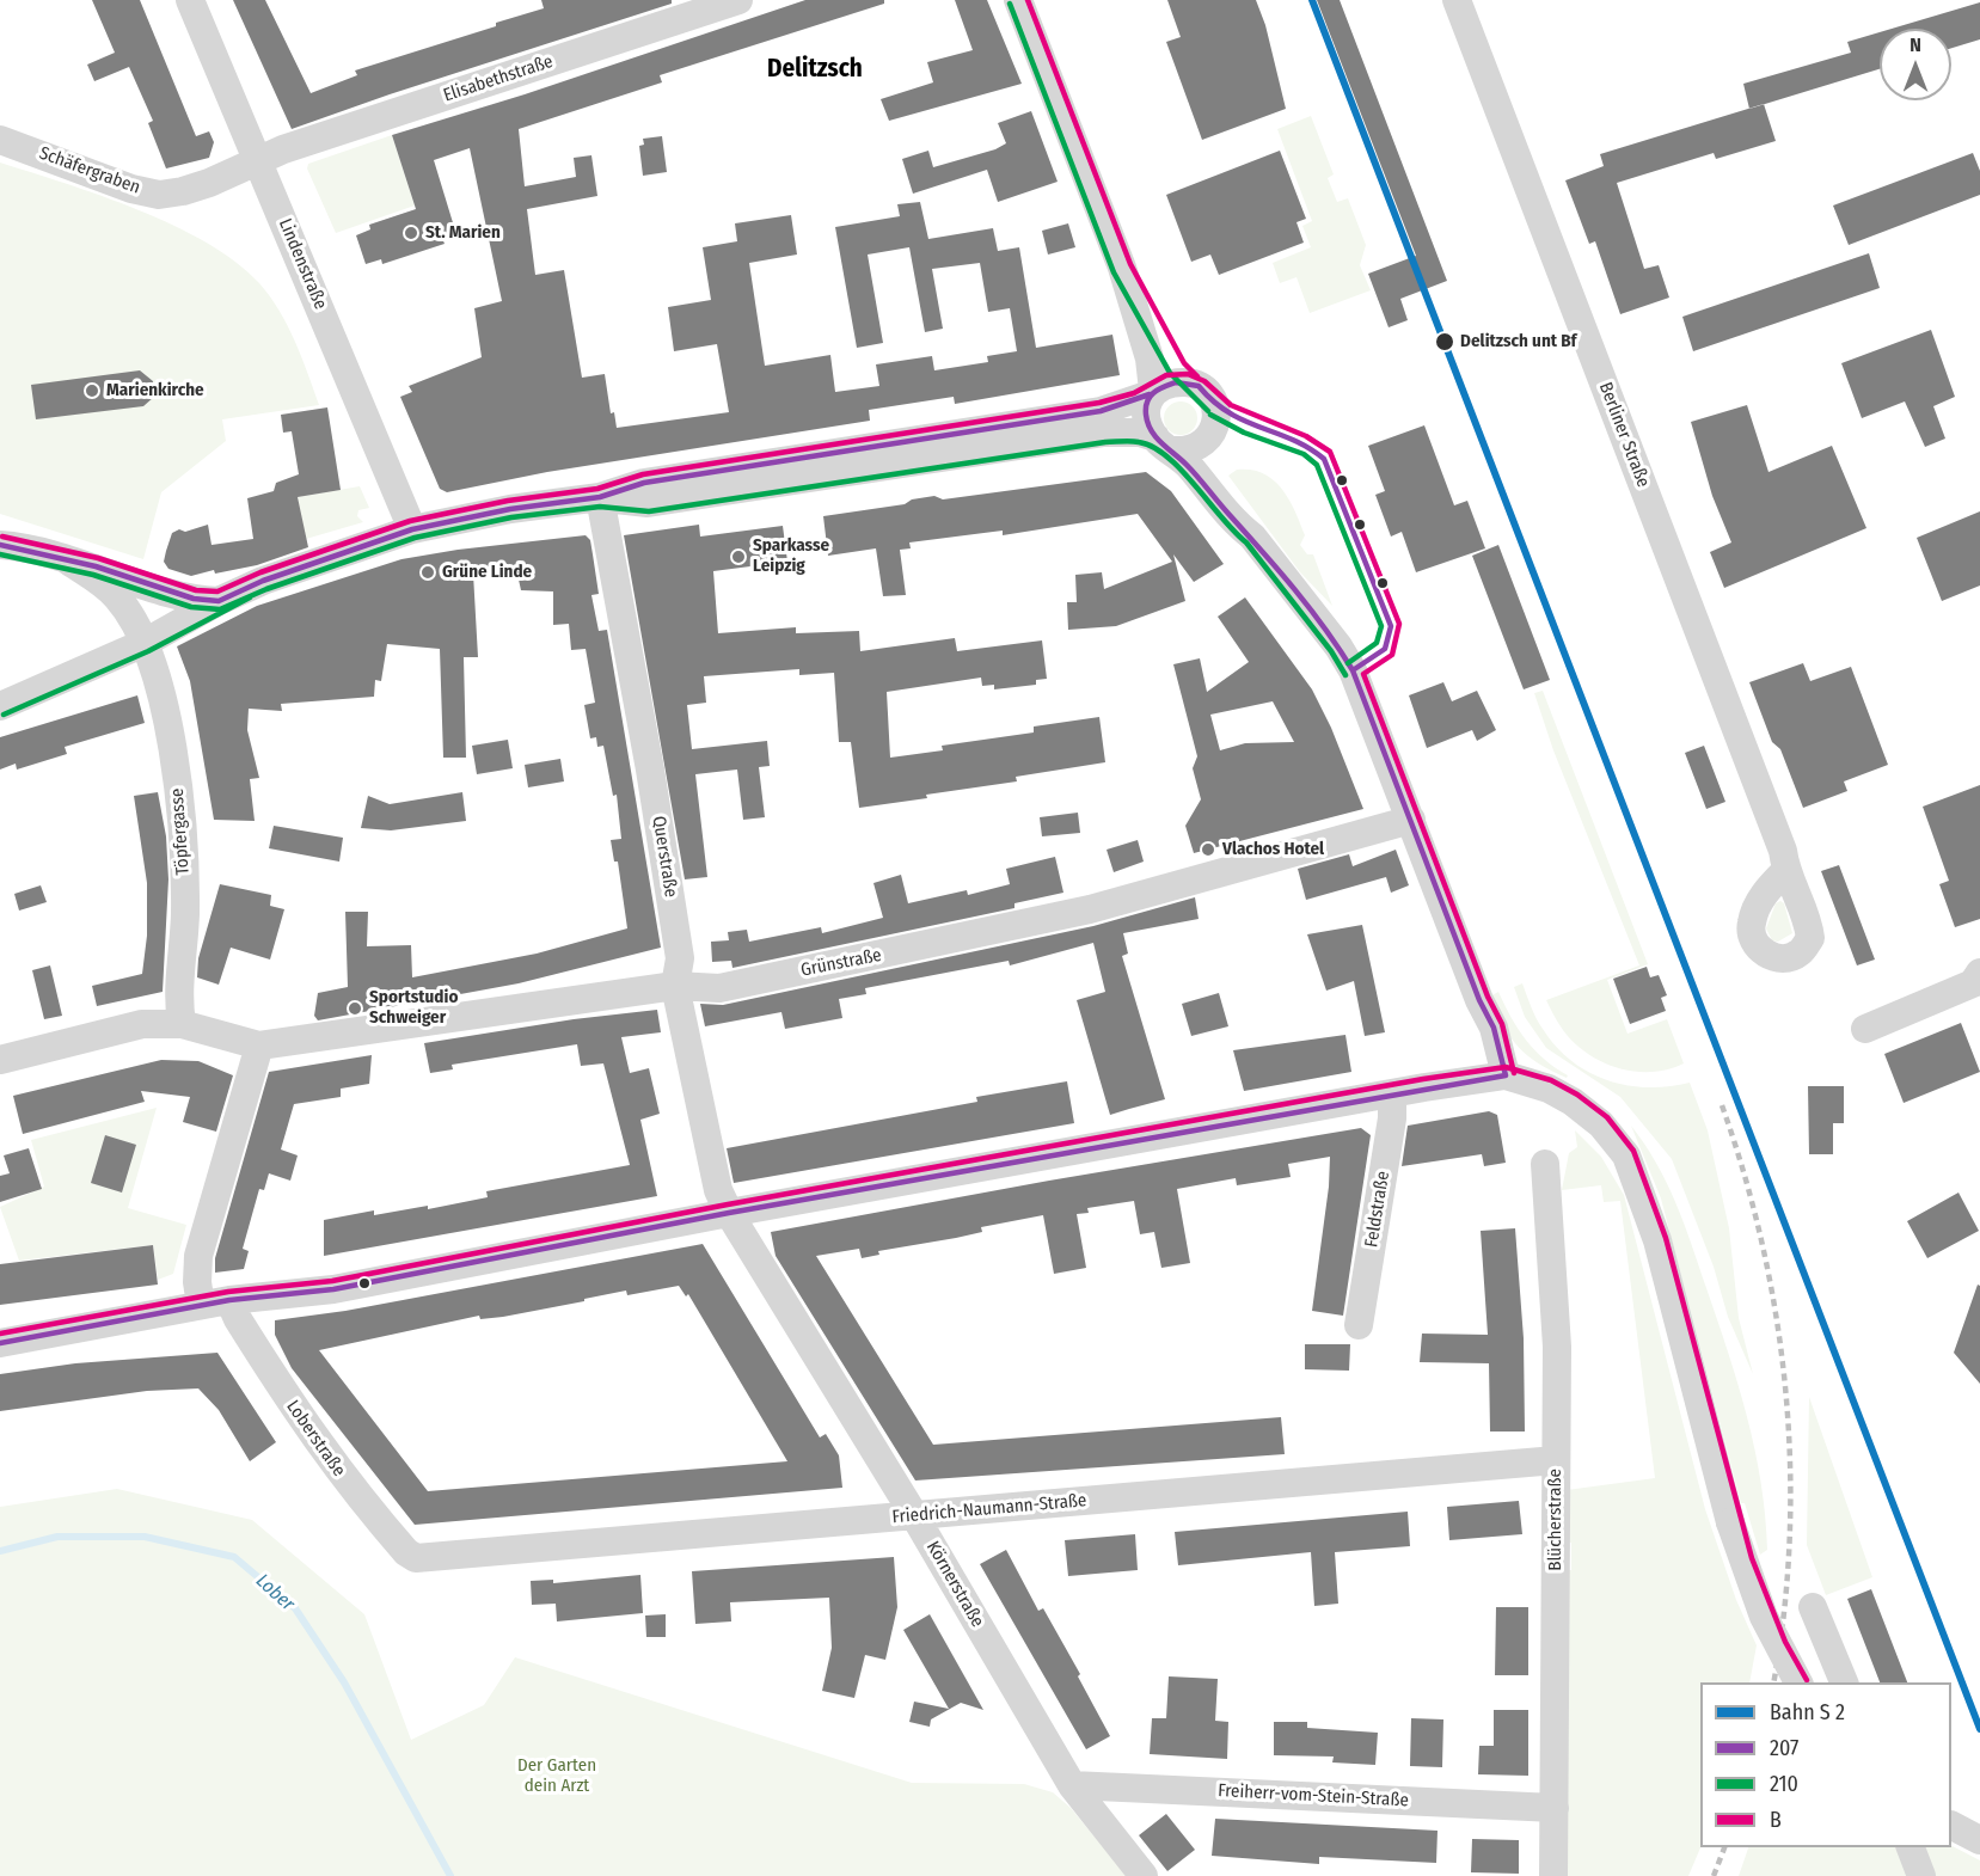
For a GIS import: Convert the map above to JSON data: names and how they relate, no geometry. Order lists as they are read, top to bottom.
{
  "streets": {
    "street": [
      "Elisabethstraße",
      "Schäfergraben",
      "Lindenstraße",
      "Berliner Straße",
      "Töpfergasse",
      "Querstraße",
      "Grünstraße",
      "Feldstraße",
      "Loberstraße",
      "Friedrich-Naumann-Straße",
      "Blücherstraße",
      "Körnerstraße",
      "Freiherr-vom-Stein-Straße"
    ]
  },
  "crossings": [
    ["Elisabethstraße", "Schäfergraben"],
    ["Elisabethstraße", "Lindenstraße"],
    ["Schäfergraben", "Lindenstraße"],
    ["Querstraße", "Grünstraße"],
    ["Querstraße", "Körnerstraße"],
    ["Loberstraße", "Friedrich-Naumann-Straße"],
    ["Friedrich-Naumann-Straße", "Blücherstraße"],
    ["Friedrich-Naumann-Straße", "Körnerstraße"],
    ["Blücherstraße", "Freiherr-vom-Stein-Straße"],
    ["Körnerstraße", "Freiherr-vom-Stein-Straße"]
  ],
  "districts": ["Delitzsch"],
  "water": ["Lober"],
  "parks": ["Der Garten dein Arzt"],
  "places": [
    "St. Marien",
    "Delitzsch unt Bf",
    "Marienkirche",
    "Sparkasse Leipzig",
    "Grüne Linde",
    "Vlachos Hotel",
    "Sportstudio Schweiger"
  ],
  "lines": ["transit line B", "transit line 210", "transit line 207"],
  "legend": [
    "Bahn S 2",
    "207",
    "210",
    "B"
  ],
  "north": "top"
}
